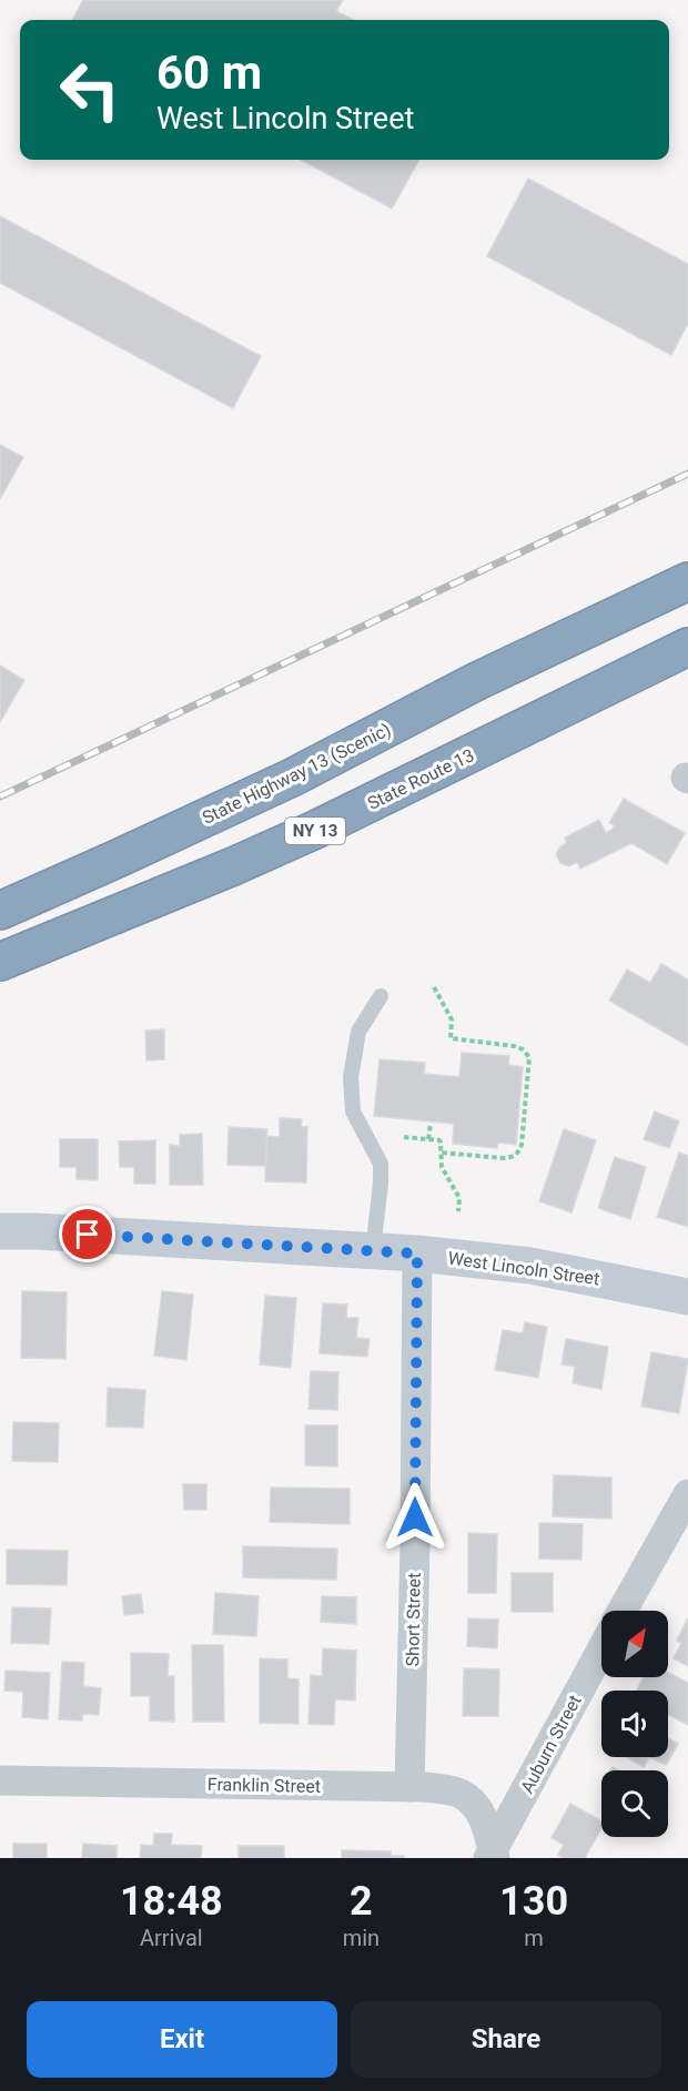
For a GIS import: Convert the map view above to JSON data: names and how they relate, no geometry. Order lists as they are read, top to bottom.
{
  "streets": {
    "highway": ["State Highway 13 (Scenic)", "State Route 13", "NY 13"],
    "street": [
      "West Lincoln Street",
      "Short Street",
      "Auburn Street",
      "Franklin Street"
    ]
  },
  "crossings": [
    ["West Lincoln Street", "Short Street"],
    ["Short Street", "Franklin Street"],
    ["Auburn Street", "Franklin Street"]
  ],
  "north": "top right",
  "page": {
    "turn": ["60 m", "West Lincoln Street"],
    "eta": [
      "18:48",
      "Arrival",
      "2",
      "min",
      "130",
      "m"
    ],
    "buttons": ["Exit", "Share"]
  }
}
